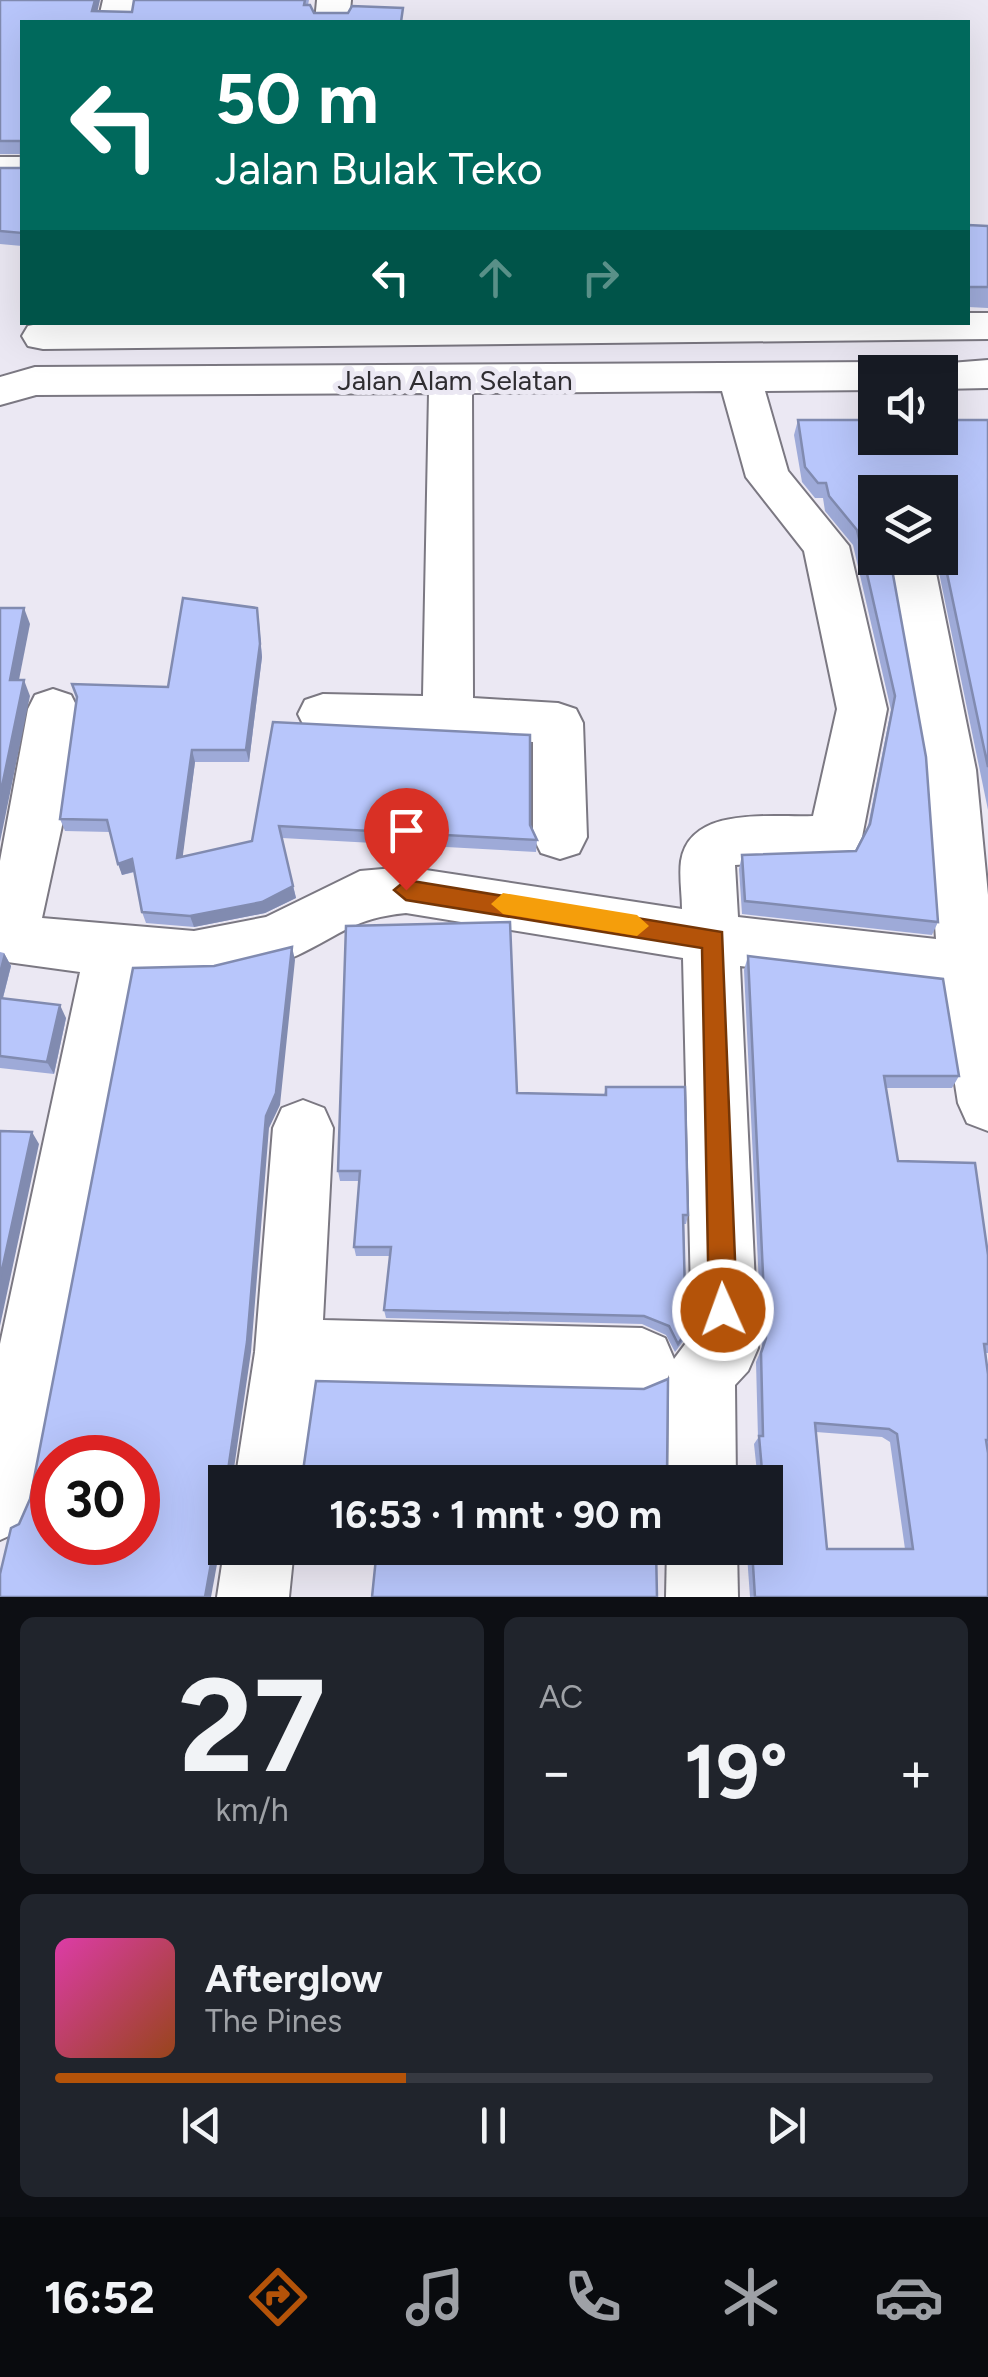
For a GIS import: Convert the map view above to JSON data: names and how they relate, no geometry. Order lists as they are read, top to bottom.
{
  "streets": {
    "street": ["Jalan Alam Selatan"]
  },
  "page": {
    "turn": ["50 m", "Jalan Bulak Teko"],
    "limit": "30",
    "trip": "16:53 · 1 mnt · 90 m",
    "tile": [
      ["27", "km/h"],
      "AC"
    ],
    "heat": ["−", "19°", "+"],
    "song": ["Afterglow", "The Pines"],
    "tabs": "16:52"
  }
}
